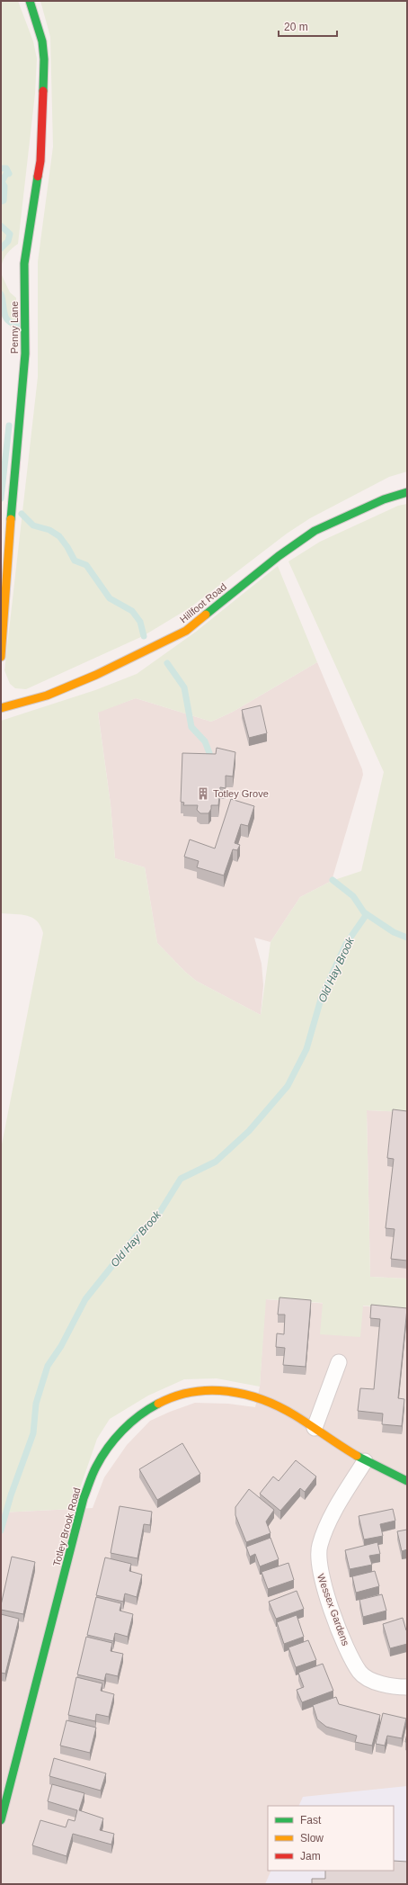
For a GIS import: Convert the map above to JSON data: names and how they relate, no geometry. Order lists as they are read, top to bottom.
{
  "streets": {
    "street": [
      "Penny Lane",
      "Hillfoot Road",
      "Totley Brook Road",
      "Wessex Gardens"
    ]
  },
  "crossings": [
    ["Totley Brook Road", "Wessex Gardens"]
  ],
  "water": ["Old Hay Brook"],
  "places": {
    "building": ["Totley Grove"]
  },
  "legend": ["Fast", "Slow", "Jam"],
  "scale_bar": "20 m"
}
